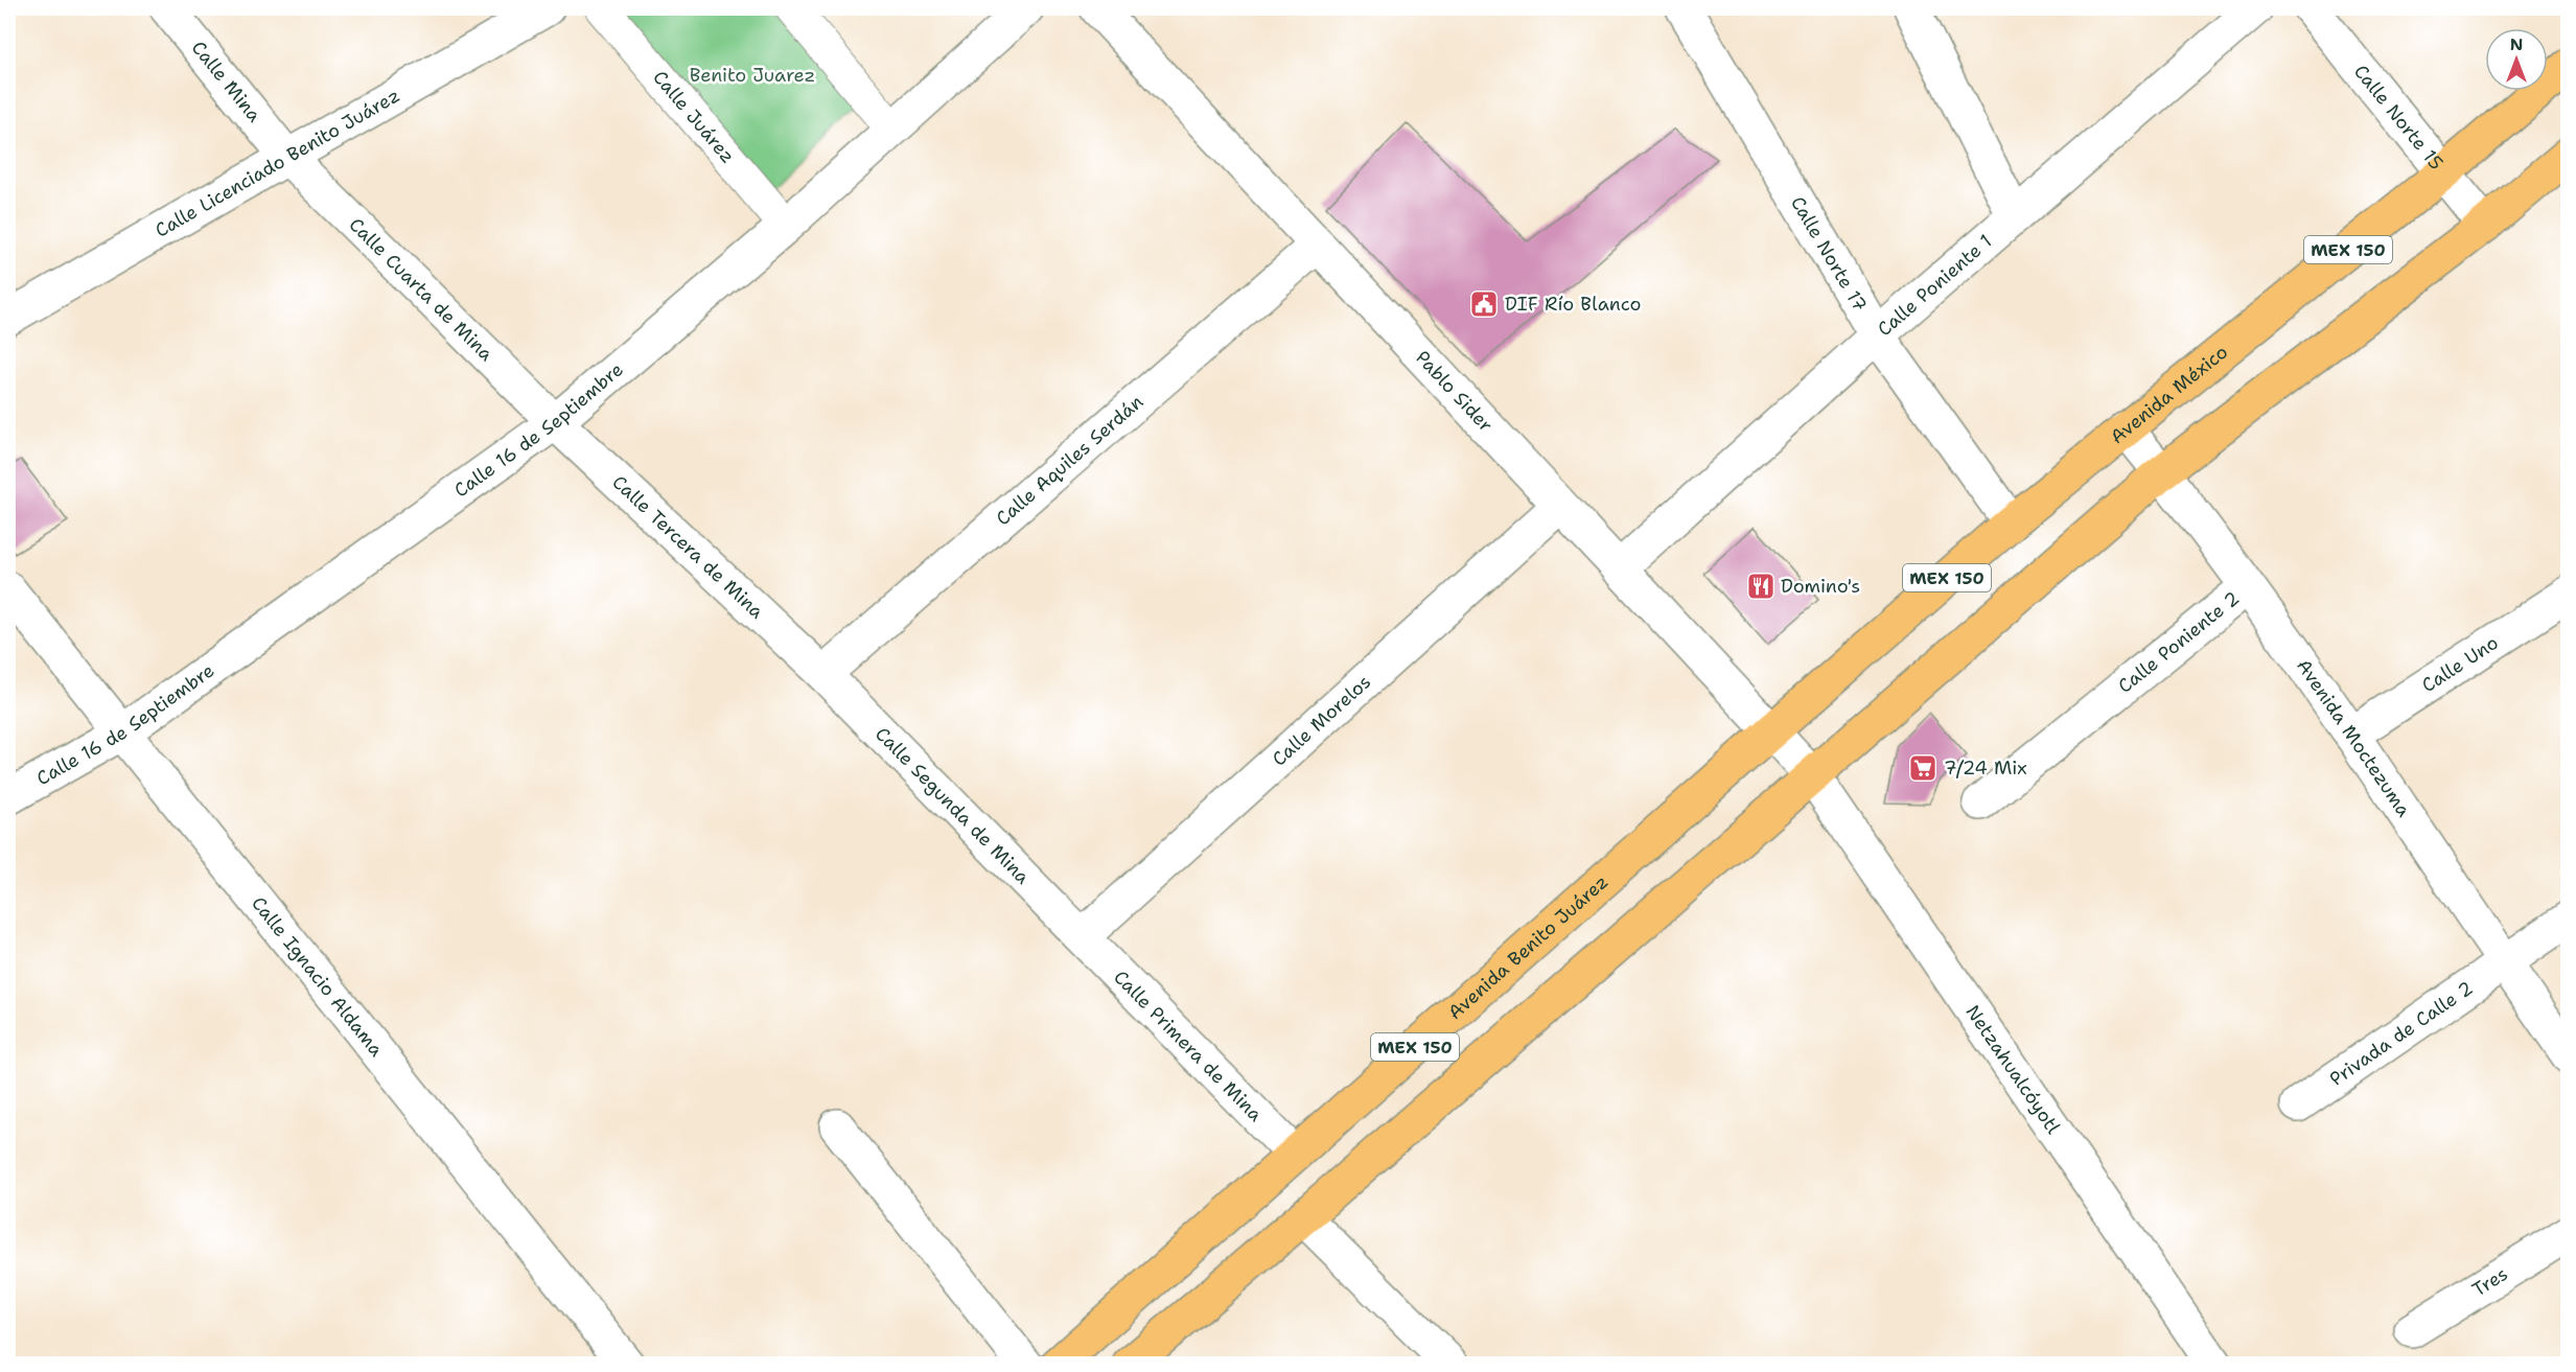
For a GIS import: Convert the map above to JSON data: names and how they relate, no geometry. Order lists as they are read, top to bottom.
{
  "streets": {
    "main road": ["MEX 150", "Avenida México", "Avenida Benito Juárez"],
    "street": [
      "Calle Mina",
      "Calle Juárez",
      "Calle Norte 15",
      "Calle Licenciado Benito Juárez",
      "Calle Norte 17",
      "Calle Poniente 1",
      "Calle Cuarta de Mina",
      "Pablo Sider",
      "Calle 16 de Septiembre",
      "Calle Aquiles Serdán",
      "Calle Tercera de Mina",
      "Calle Poniente 2",
      "Calle Uno",
      "Calle Morelos",
      "Avenida Moctezuma",
      "Calle Segunda de Mina",
      "Calle Ignacio Aldama",
      "Privada de Calle 2",
      "Calle Primera de Mina",
      "Netzahualcóyotl",
      "Tres"
    ]
  },
  "crossings": [
    ["Calle Mina", "Calle Licenciado Benito Juárez"],
    ["Calle Mina", "Calle Cuarta de Mina"],
    ["Calle Juárez", "Calle 16 de Septiembre"],
    ["Calle Norte 15", "MEX 150"],
    ["Calle Norte 15", "Avenida México"],
    ["Calle Licenciado Benito Juárez", "Calle Cuarta de Mina"],
    ["MEX 150", "Pablo Sider"],
    ["MEX 150", "Avenida Moctezuma"],
    ["MEX 150", "Netzahualcóyotl"],
    ["Calle Norte 17", "Calle Poniente 1"],
    ["Calle Norte 17", "Avenida México"],
    ["Calle Poniente 1", "Pablo Sider"],
    ["Calle Cuarta de Mina", "Calle 16 de Septiembre"],
    ["Calle Cuarta de Mina", "Calle Tercera de Mina"],
    ["Pablo Sider", "Avenida México"],
    ["Pablo Sider", "Calle Aquiles Serdán"],
    ["Pablo Sider", "Calle Morelos"],
    ["Pablo Sider", "Avenida Benito Juárez"],
    ["Pablo Sider", "Netzahualcóyotl"],
    ["Avenida México", "Avenida Moctezuma"],
    ["Avenida México", "Avenida Benito Juárez"],
    ["Calle 16 de Septiembre", "Calle Tercera de Mina"],
    ["Calle 16 de Septiembre", "Calle Ignacio Aldama"],
    ["Calle Aquiles Serdán", "Calle Tercera de Mina"],
    ["Calle Aquiles Serdán", "Calle Segunda de Mina"],
    ["Calle Tercera de Mina", "Calle Segunda de Mina"],
    ["Calle Poniente 2", "Avenida Moctezuma"],
    ["Calle Uno", "Avenida Moctezuma"],
    ["Calle Morelos", "Calle Segunda de Mina"],
    ["Calle Morelos", "Calle Primera de Mina"],
    ["Avenida Moctezuma", "Privada de Calle 2"],
    ["Calle Segunda de Mina", "Calle Primera de Mina"],
    ["Avenida Benito Juárez", "Calle Primera de Mina"]
  ],
  "parks": ["Benito Juarez"],
  "places": {
    "public building": ["DIF Río Blanco"],
    "restaurant": ["Domino's"],
    "supermarket": ["7/24 Mix"]
  },
  "north": "top"
}
